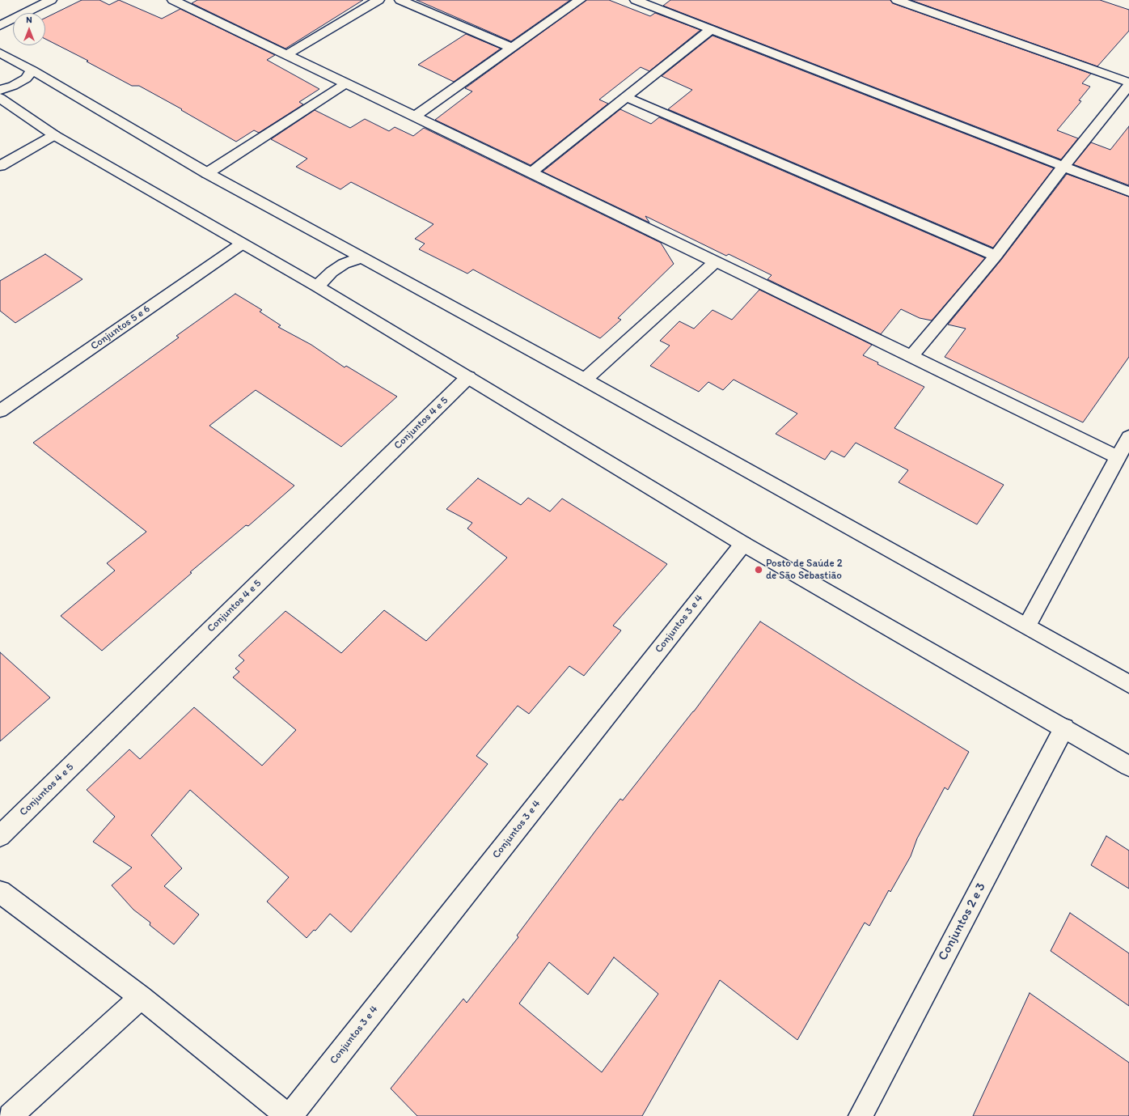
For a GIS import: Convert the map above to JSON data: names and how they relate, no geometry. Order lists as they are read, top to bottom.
{
  "streets": {
    "street": [
      "Conjuntos 5 e 6",
      "Conjuntos 4 e 5",
      "Conjuntos 3 e 4",
      "Conjuntos 2 e 3"
    ]
  },
  "places": ["Posto de Saúde 2 de São Sebastião"],
  "north": "top"
}
